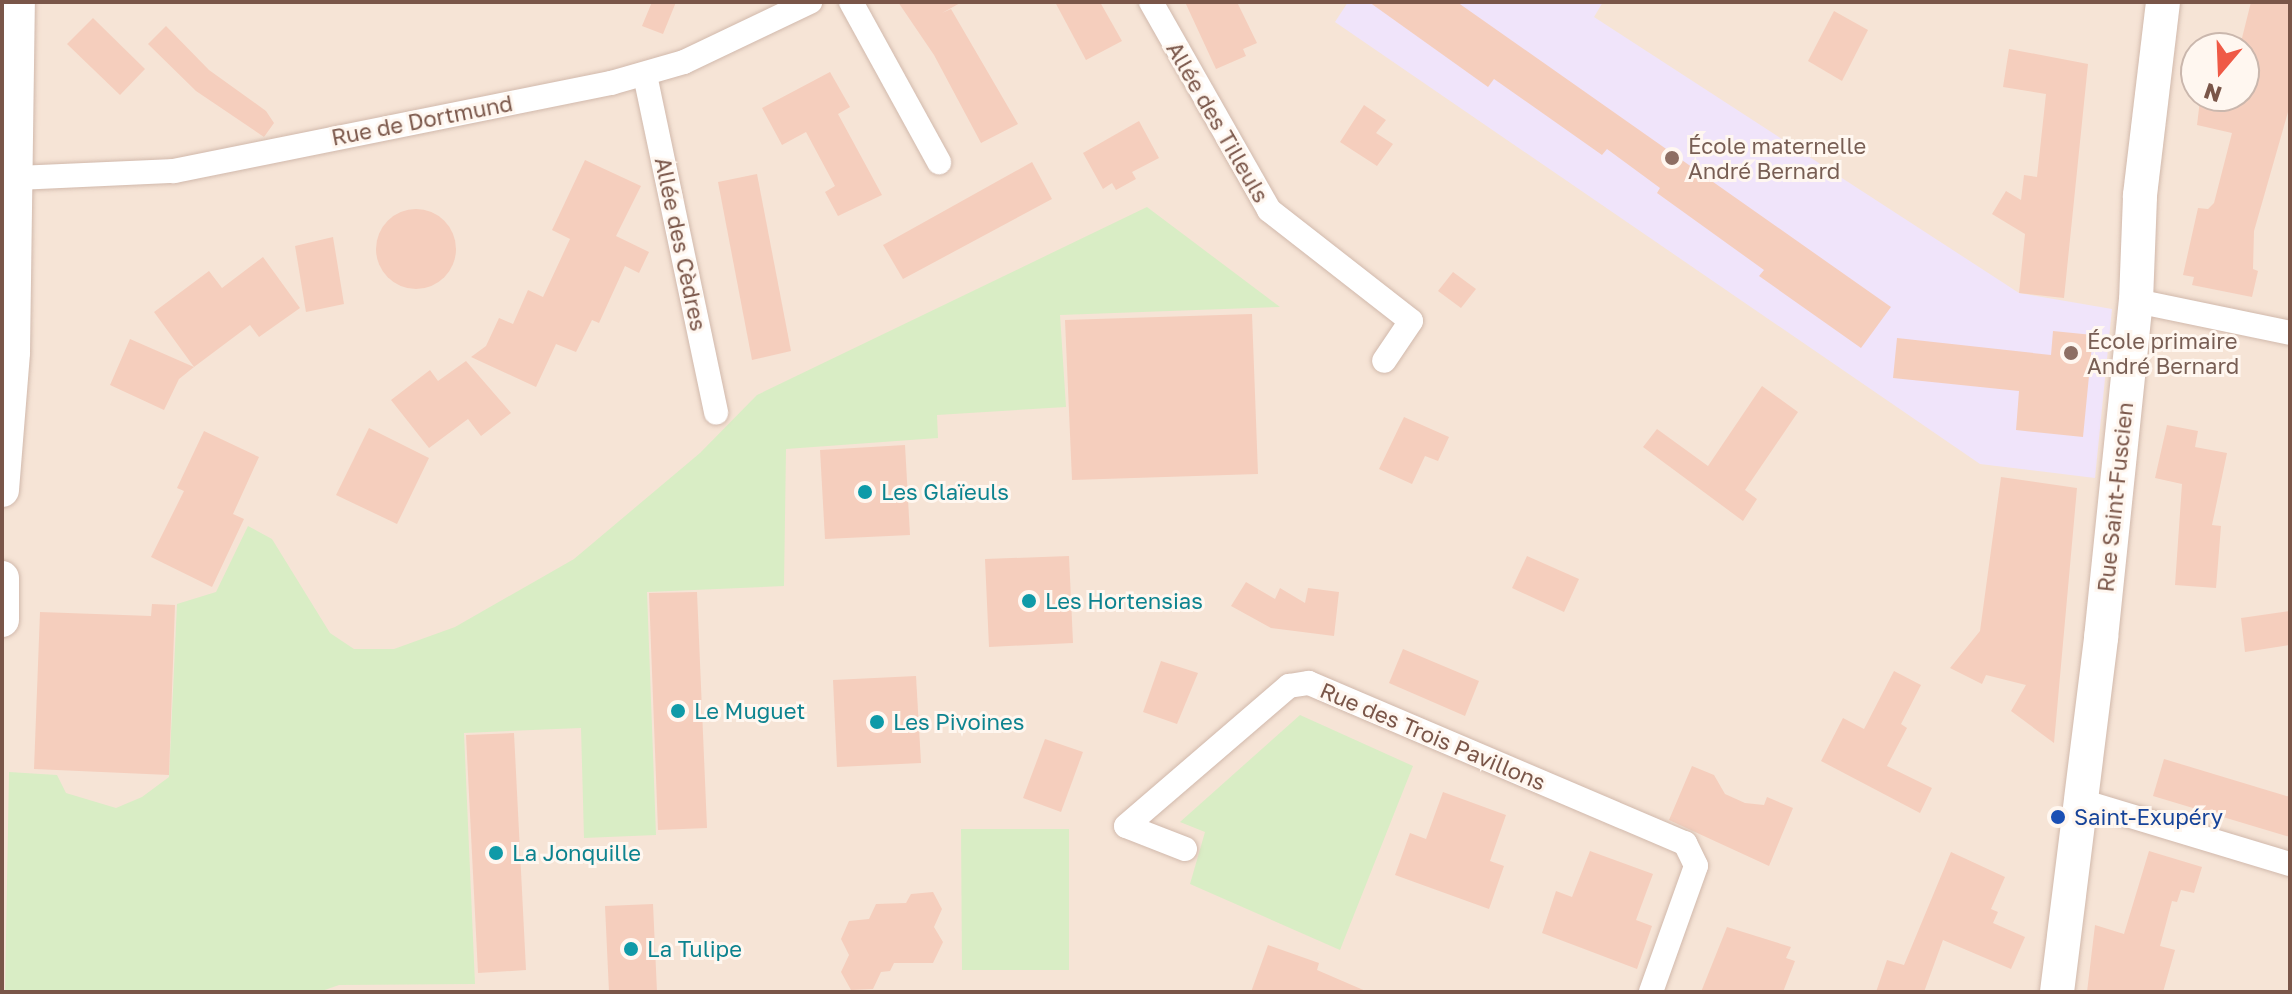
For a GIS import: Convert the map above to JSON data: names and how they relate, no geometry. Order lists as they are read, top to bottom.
{
  "streets": {
    "main road": ["Rue Saint-Fuscien"],
    "street": [
      "Rue de Dortmund",
      "Allée des Tilleuls",
      "Allée des Cèdres",
      "Rue des Trois Pavillons"
    ]
  },
  "crossings": [
    ["Rue de Dortmund", "Allée des Cèdres"]
  ],
  "places": [
    "École maternelle André Bernard",
    "École primaire André Bernard",
    "Les Glaïeuls",
    "Les Hortensias",
    "Le Muguet",
    "Les Pivoines",
    "Saint-Exupéry",
    "La Jonquille",
    "La Tulipe"
  ],
  "north": "bottom"
}
